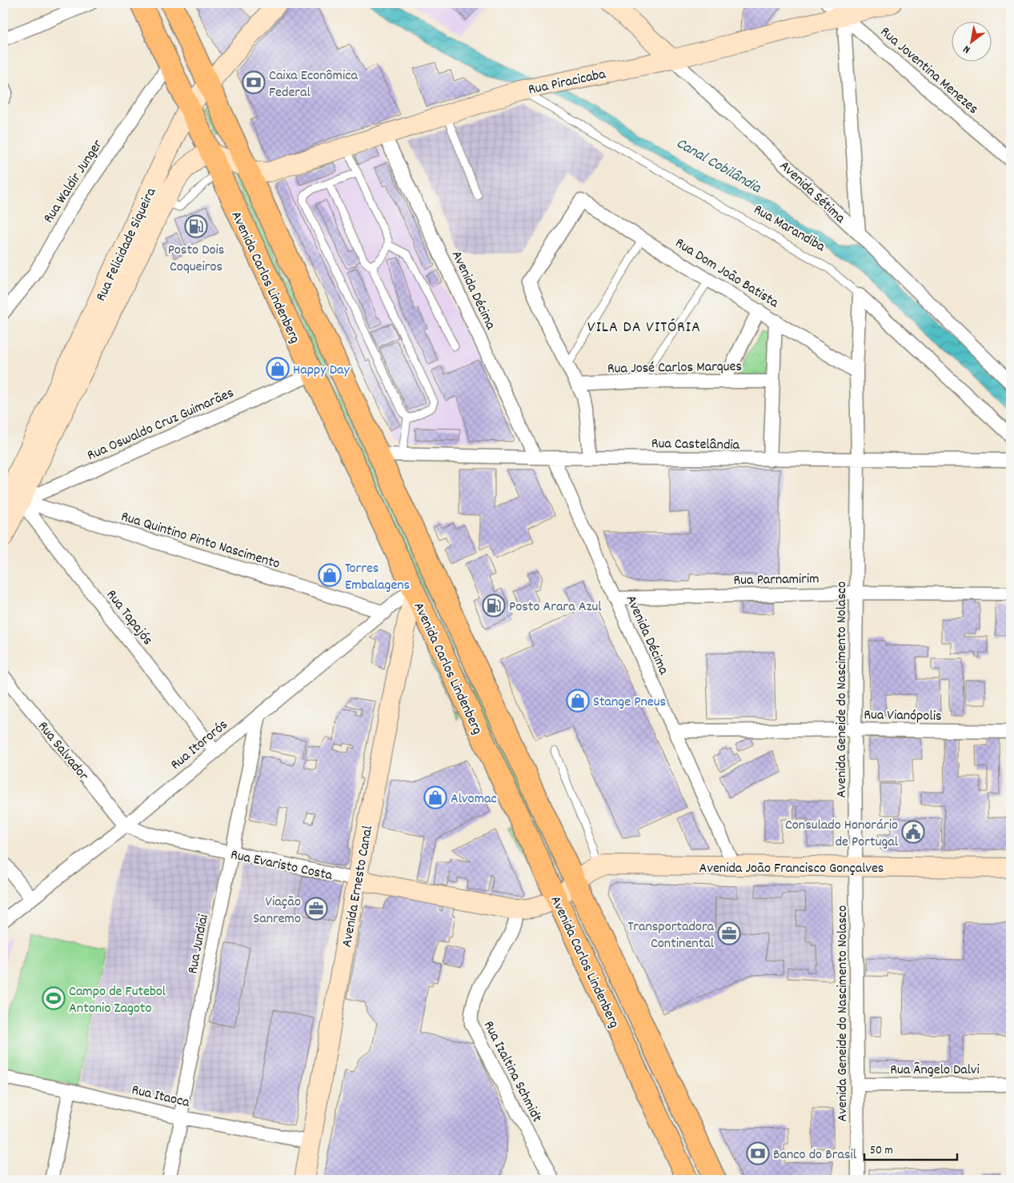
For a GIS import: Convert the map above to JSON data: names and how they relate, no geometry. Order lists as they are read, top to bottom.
{
  "streets": {
    "main road": ["Avenida Carlos Lindenberg"],
    "street": [
      "Rua Joventina Menezes",
      "Rua Piracicaba",
      "Rua Waldir Junger",
      "Avenida Sétima",
      "Rua Marandiba",
      "Rua Felicidade Siqueira",
      "Rua Dom João Batista",
      "Avenida Décima",
      "Rua José Carlos Marques",
      "Rua Oswaldo Cruz Guimarães",
      "Rua Castelândia",
      "Rua Quintino Pinto Nascimento",
      "Rua Parnamirim",
      "Rua Tapajós",
      "Avenida Geneide do Nascimento Nolasco",
      "Rua Vianópolis",
      "Rua Itororós",
      "Rua Salvador",
      "Rua Evaristo Costa",
      "Avenida João Francisco Gonçalves",
      "Avenida Ernesto Canal",
      "Rua Jundiai",
      "Rua Ângelo Dalvi",
      "Rua Izaltina Schmidt",
      "Rua Itaoca"
    ]
  },
  "crossings": [
    ["Rua Joventina Menezes", "Rua Piracicaba"],
    ["Rua Piracicaba", "Avenida Sétima"],
    ["Rua Piracicaba", "Rua Marandiba"],
    ["Rua Piracicaba", "Avenida Carlos Lindenberg"],
    ["Rua Piracicaba", "Avenida Décima"],
    ["Rua Waldir Junger", "Avenida Carlos Lindenberg"],
    ["Rua Marandiba", "Avenida Geneide do Nascimento Nolasco"],
    ["Rua Felicidade Siqueira", "Avenida Carlos Lindenberg"],
    ["Rua Felicidade Siqueira", "Rua Oswaldo Cruz Guimarães"],
    ["Rua Felicidade Siqueira", "Rua Quintino Pinto Nascimento"],
    ["Rua Felicidade Siqueira", "Rua Tapajós"],
    ["Rua Dom João Batista", "Avenida Geneide do Nascimento Nolasco"],
    ["Avenida Carlos Lindenberg", "Rua Oswaldo Cruz Guimarães"],
    ["Avenida Carlos Lindenberg", "Rua Castelândia"],
    ["Avenida Carlos Lindenberg", "Rua Itororós"],
    ["Avenida Carlos Lindenberg", "Rua Evaristo Costa"],
    ["Avenida Carlos Lindenberg", "Avenida João Francisco Gonçalves"],
    ["Avenida Carlos Lindenberg", "Avenida Ernesto Canal"],
    ["Avenida Décima", "Rua Castelândia"],
    ["Avenida Décima", "Rua Parnamirim"],
    ["Avenida Décima", "Rua Vianópolis"],
    ["Avenida Décima", "Avenida João Francisco Gonçalves"],
    ["Rua Oswaldo Cruz Guimarães", "Rua Quintino Pinto Nascimento"],
    ["Rua Oswaldo Cruz Guimarães", "Rua Tapajós"],
    ["Rua Castelândia", "Avenida Geneide do Nascimento Nolasco"],
    ["Rua Quintino Pinto Nascimento", "Rua Tapajós"],
    ["Rua Quintino Pinto Nascimento", "Rua Itororós"],
    ["Rua Parnamirim", "Avenida Geneide do Nascimento Nolasco"],
    ["Rua Tapajós", "Rua Itororós"],
    ["Avenida Geneide do Nascimento Nolasco", "Rua Vianópolis"],
    ["Avenida Geneide do Nascimento Nolasco", "Avenida João Francisco Gonçalves"],
    ["Avenida Geneide do Nascimento Nolasco", "Rua Ângelo Dalvi"],
    ["Rua Itororós", "Rua Salvador"],
    ["Rua Itororós", "Rua Evaristo Costa"],
    ["Rua Itororós", "Avenida Ernesto Canal"],
    ["Rua Itororós", "Rua Jundiai"],
    ["Rua Salvador", "Rua Evaristo Costa"],
    ["Rua Evaristo Costa", "Avenida Ernesto Canal"],
    ["Rua Evaristo Costa", "Rua Jundiai"],
    ["Rua Evaristo Costa", "Rua Izaltina Schmidt"],
    ["Avenida Ernesto Canal", "Rua Itaoca"],
    ["Rua Jundiai", "Rua Itaoca"]
  ],
  "districts": ["VILA DA VITÓRIA"],
  "water": ["Canal Cobilândia"],
  "places": {
    "bank": ["Caixa Econômica Federal", "Banco do Brasil"],
    "fuel station": ["Posto Dois Coqueiros", "Posto Arara Azul"],
    "shop": [
      "Happy Day",
      "Torres Embalagens",
      "Stange Pneus",
      "Alvomac"
    ],
    "public building": ["Consulado Honorário de Portugal"],
    "office": ["Viação Sanremo", "Transportadora Continental"],
    "sports": ["Campo de Futebol Antonio Zagoto"]
  },
  "scale_bar": "50 m",
  "north": "bottom left"
}
